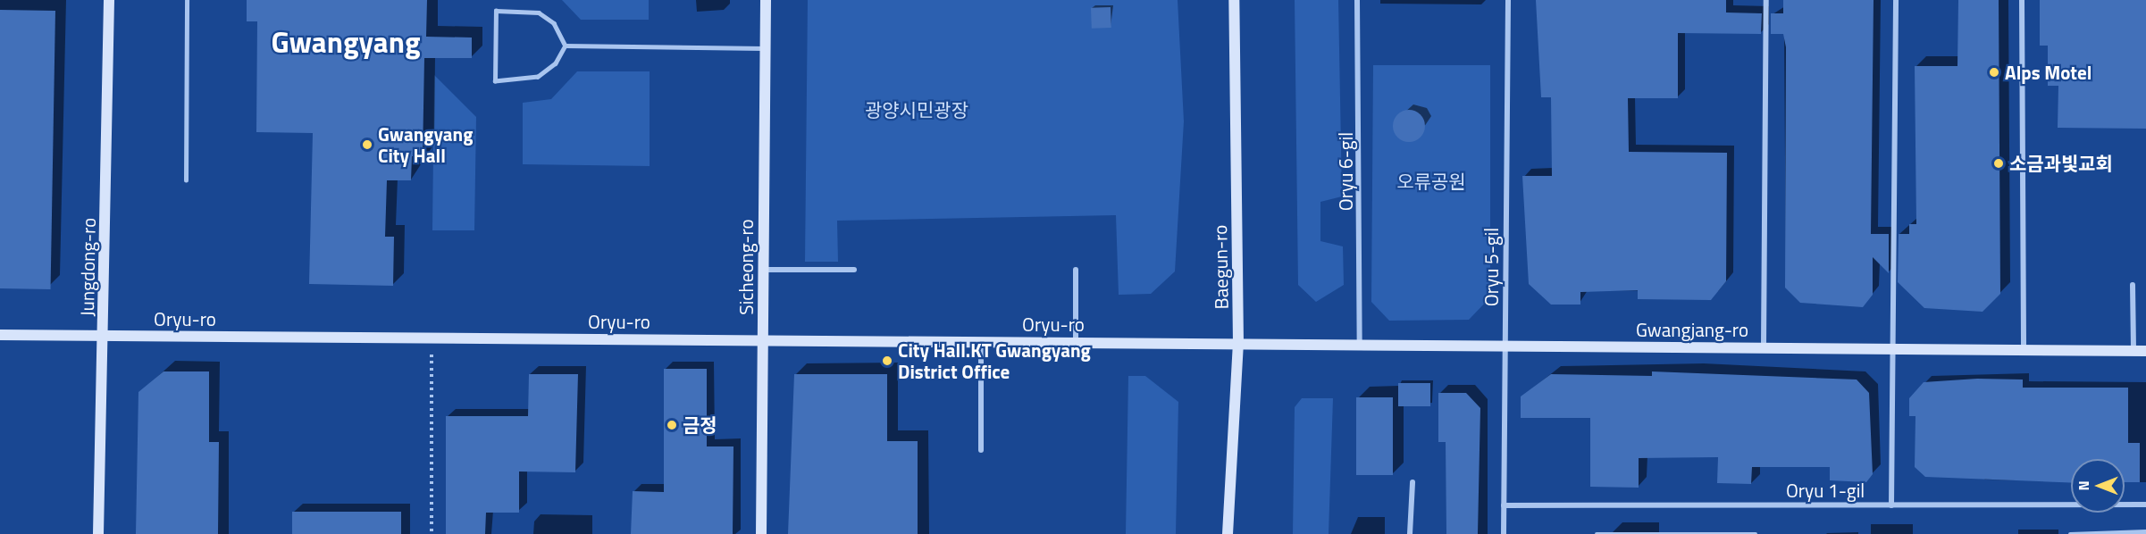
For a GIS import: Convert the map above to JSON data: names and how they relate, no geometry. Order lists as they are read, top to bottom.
{
  "streets": {
    "street": [
      "Oryu 6-gil",
      "Jungdong-ro",
      "Sicheong-ro",
      "Baegun-ro",
      "Oryu 5-gil",
      "Oryu-ro",
      "Gwangjang-ro",
      "Oryu 1-gil"
    ]
  },
  "crossings": [
    ["Oryu 6-gil", "Gwangjang-ro"],
    ["Jungdong-ro", "Oryu-ro"],
    ["Sicheong-ro", "Oryu-ro"],
    ["Baegun-ro", "Oryu-ro"],
    ["Baegun-ro", "Gwangjang-ro"],
    ["Oryu 5-gil", "Gwangjang-ro"],
    ["Oryu 5-gil", "Oryu 1-gil"],
    ["Oryu-ro", "Gwangjang-ro"]
  ],
  "districts": ["Gwangyang"],
  "parks": ["광양시민광장", "오류공원"],
  "places": [
    "Alps Motel",
    "Gwangyang City Hall",
    "소금과빛교회",
    "City Hall.KT Gwangyang District Office",
    "금정"
  ],
  "north": "left"
}
